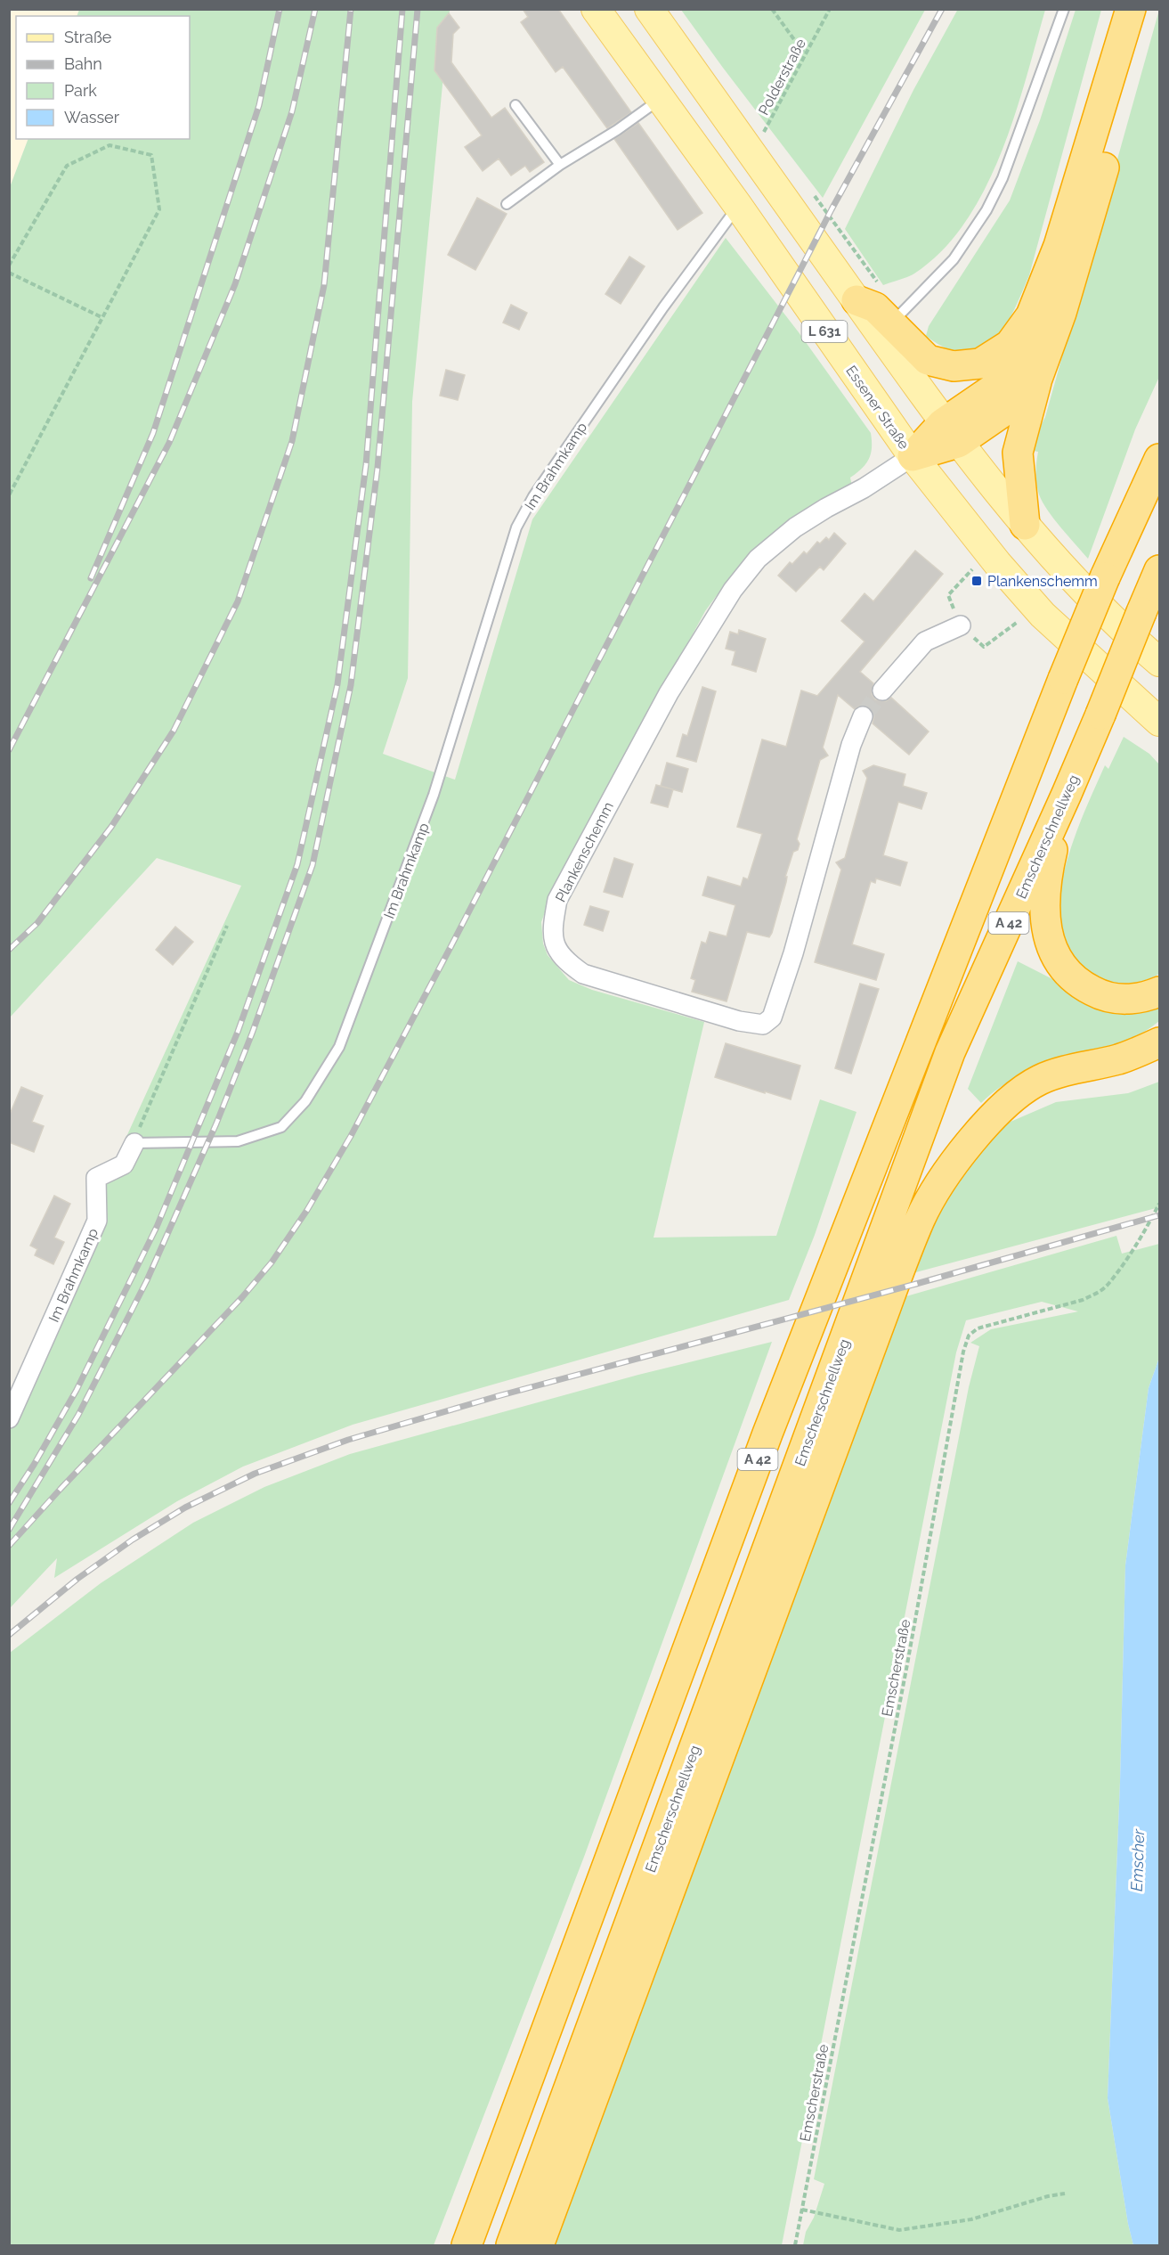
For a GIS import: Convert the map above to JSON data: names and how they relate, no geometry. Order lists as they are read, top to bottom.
{
  "streets": {
    "highway": ["Emscherschnellweg", "A 42"],
    "main road": ["L 631", "Essener Straße"],
    "street": ["Im Brahmkamp", "Plankenschemm"],
    "path": ["Polderstraße", "Emscherstraße"]
  },
  "crossings": [
    ["Polderstraße", "L 631"],
    ["Essener Straße", "Im Brahmkamp"],
    ["Essener Straße", "Plankenschemm"]
  ],
  "water": ["Emscher"],
  "places": {
    "transit": ["Plankenschemm"]
  },
  "legend": [
    "Straße",
    "Bahn",
    "Park",
    "Wasser"
  ]
}
